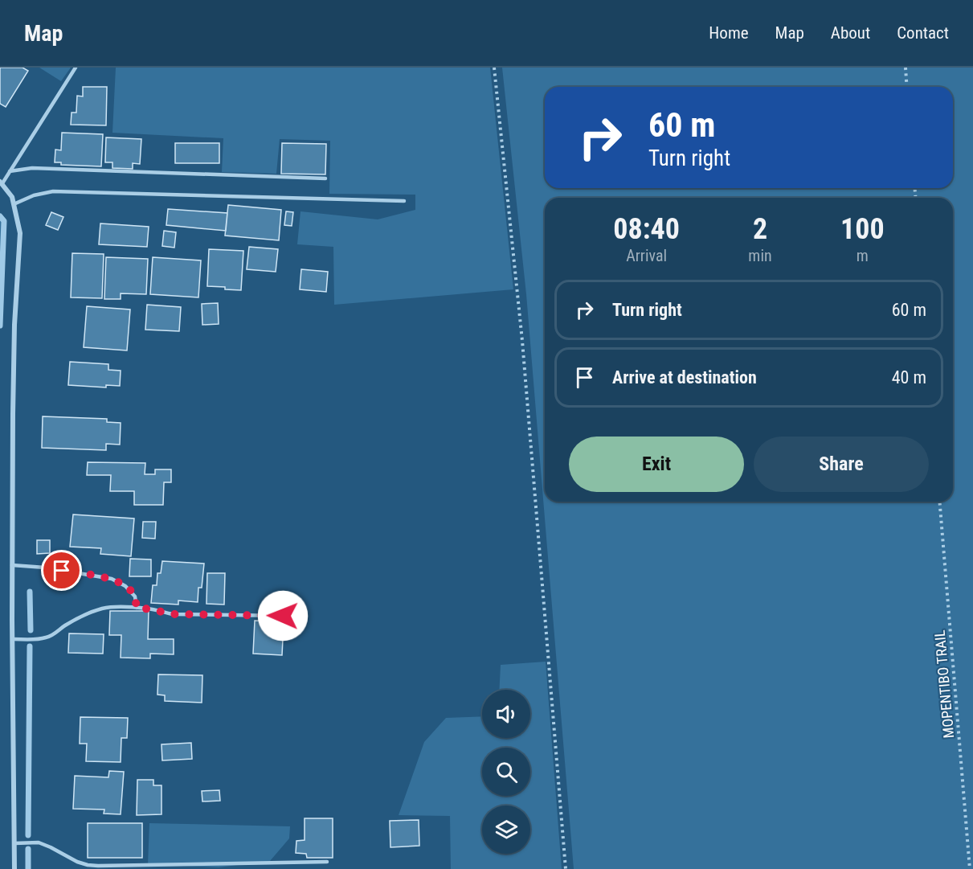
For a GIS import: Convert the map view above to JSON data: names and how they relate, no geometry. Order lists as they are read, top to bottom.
{
  "streets": {
    "path": ["MOPENTIBO TRAIL"]
  },
  "page": {
    "header": "Map",
    "nav": [
      "Home",
      "Map",
      "About",
      "Contact"
    ],
    "turn": ["60 m", "Turn right"],
    "eta": [
      "08:40",
      "Arrival",
      "2",
      "min",
      "100",
      "m"
    ],
    "list": [
      {
        "name": "Turn right",
        "value": "60 m"
      },
      {
        "name": "Arrive at destination",
        "value": "40 m"
      }
    ],
    "buttons": ["Exit", "Share"]
  }
}
